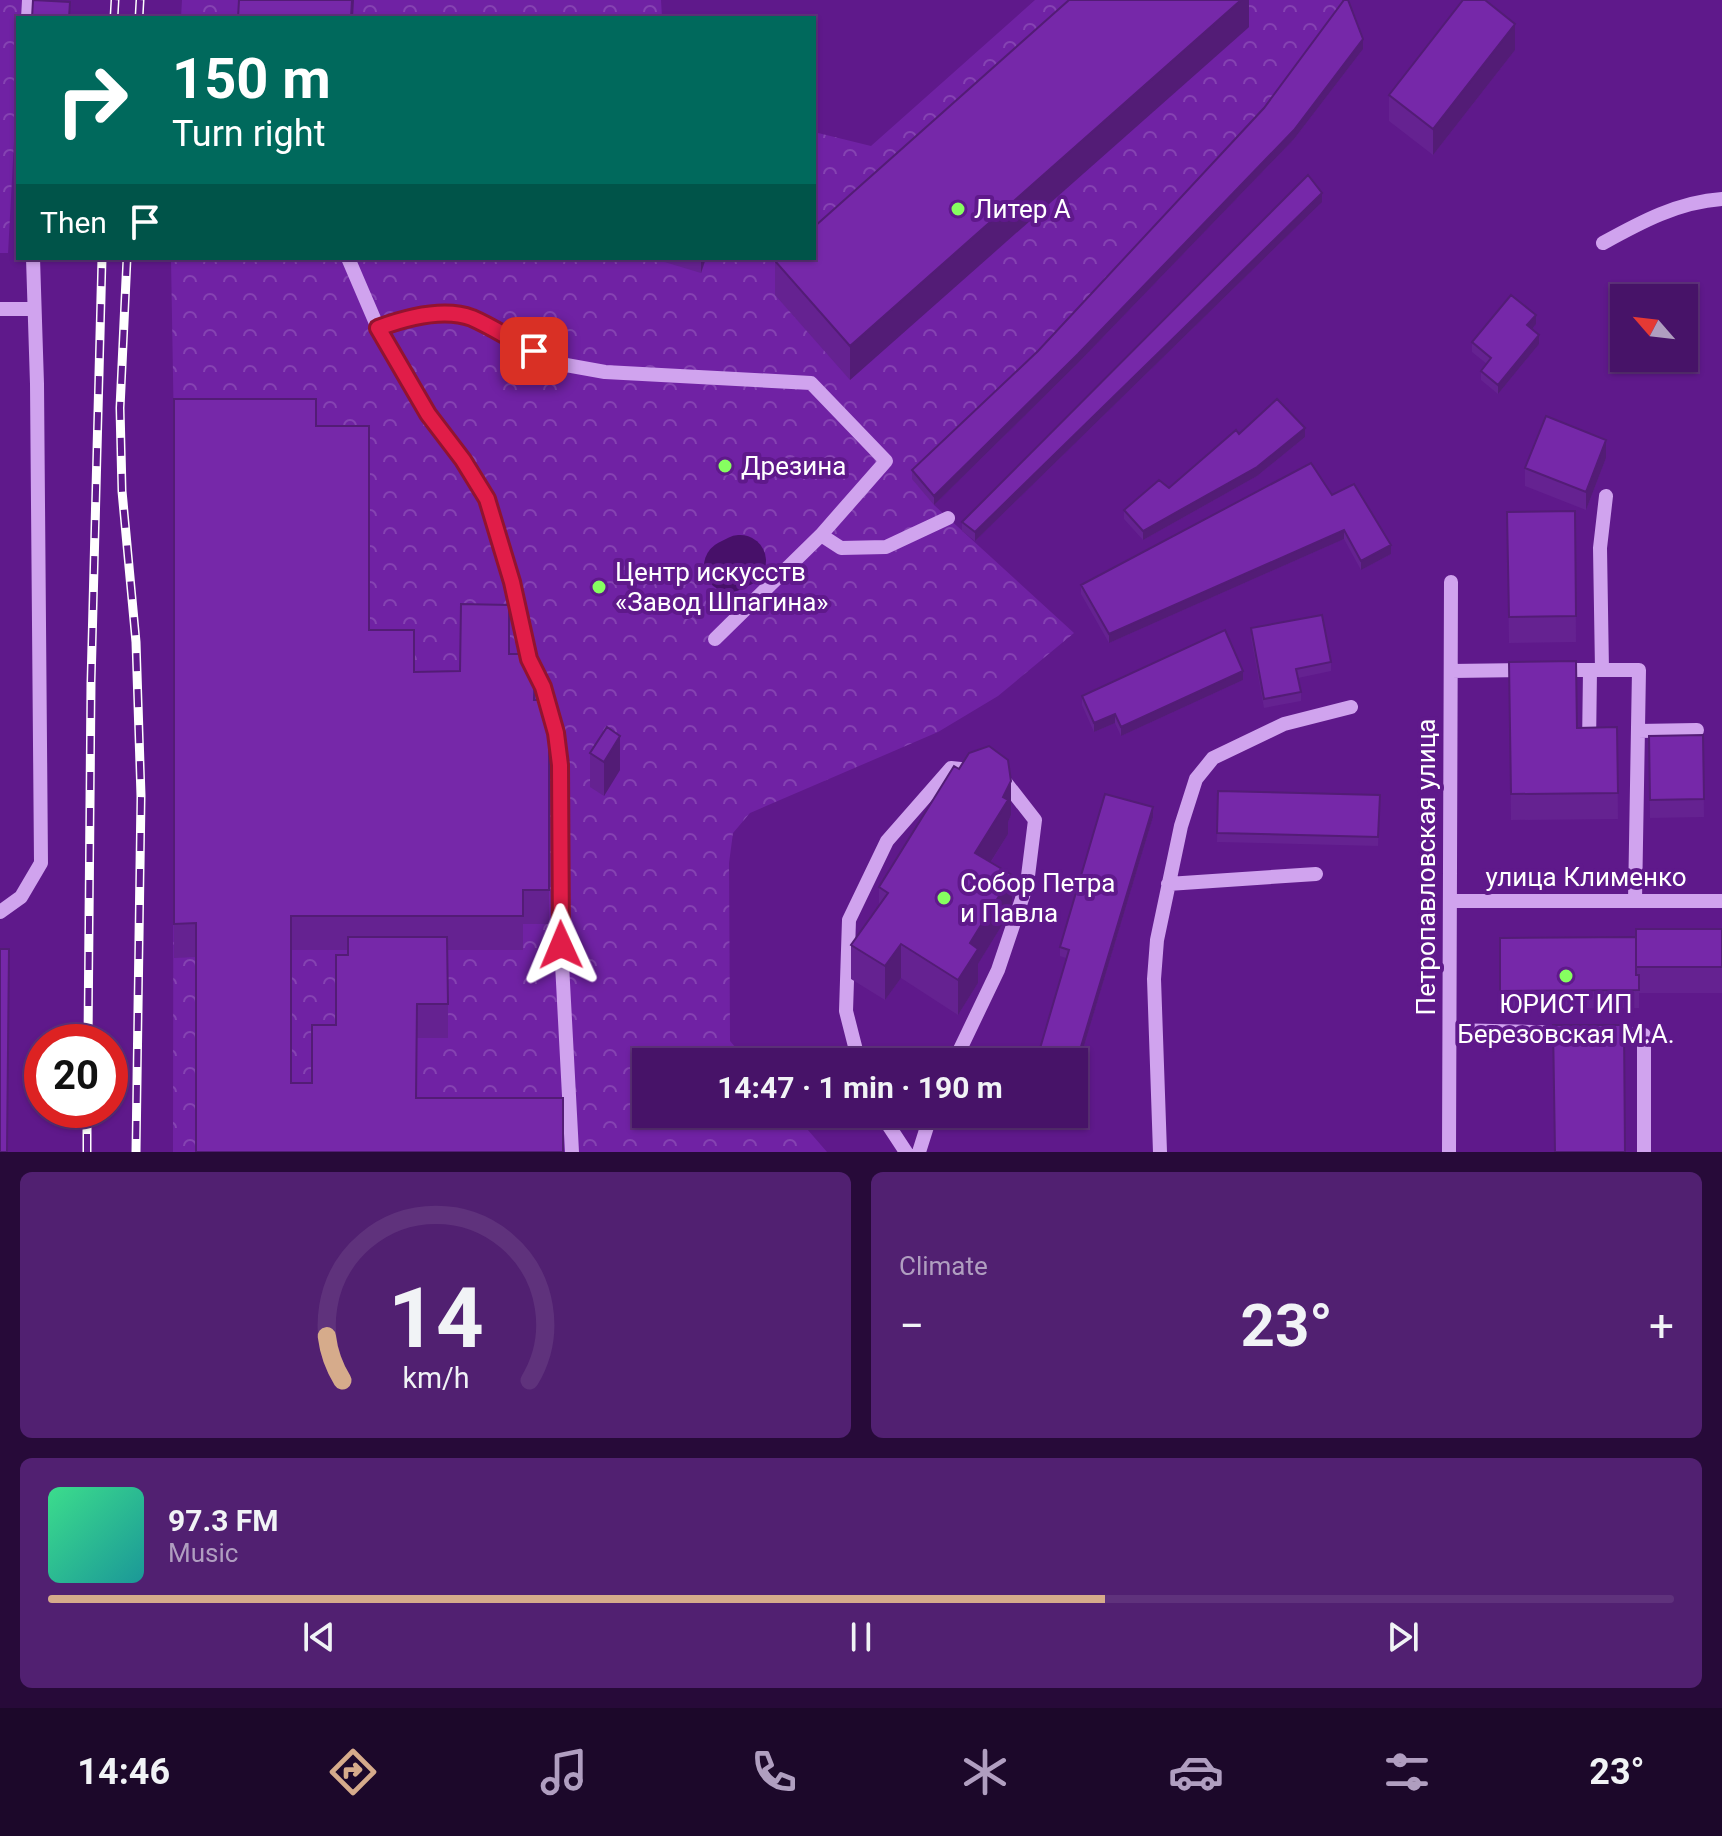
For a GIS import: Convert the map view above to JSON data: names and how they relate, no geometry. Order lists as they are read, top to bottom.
{
  "streets": {
    "street": ["Петропавловская улица", "улица Клименко"]
  },
  "crossings": [
    ["Петропавловская улица", "улица Клименко"]
  ],
  "places": [
    "Литер А",
    "Дрезина",
    "Центр искусств «Завод Шпагина»",
    "Собор Петра и Павла",
    "ЮРИСТ ИП Березовская М.А."
  ],
  "north": "top left",
  "page": {
    "turn": ["150 m", "Turn right"],
    "then": "Then",
    "limit": "20",
    "trip": "14:47 · 1 min · 190 m",
    "tile": "Climate",
    "heat": ["−", "23°", "+"],
    "song": ["97.3 FM", "Music"],
    "tabs": ["14:46", "23°"],
    "gauge": ["14", "km/h"]
  }
}
